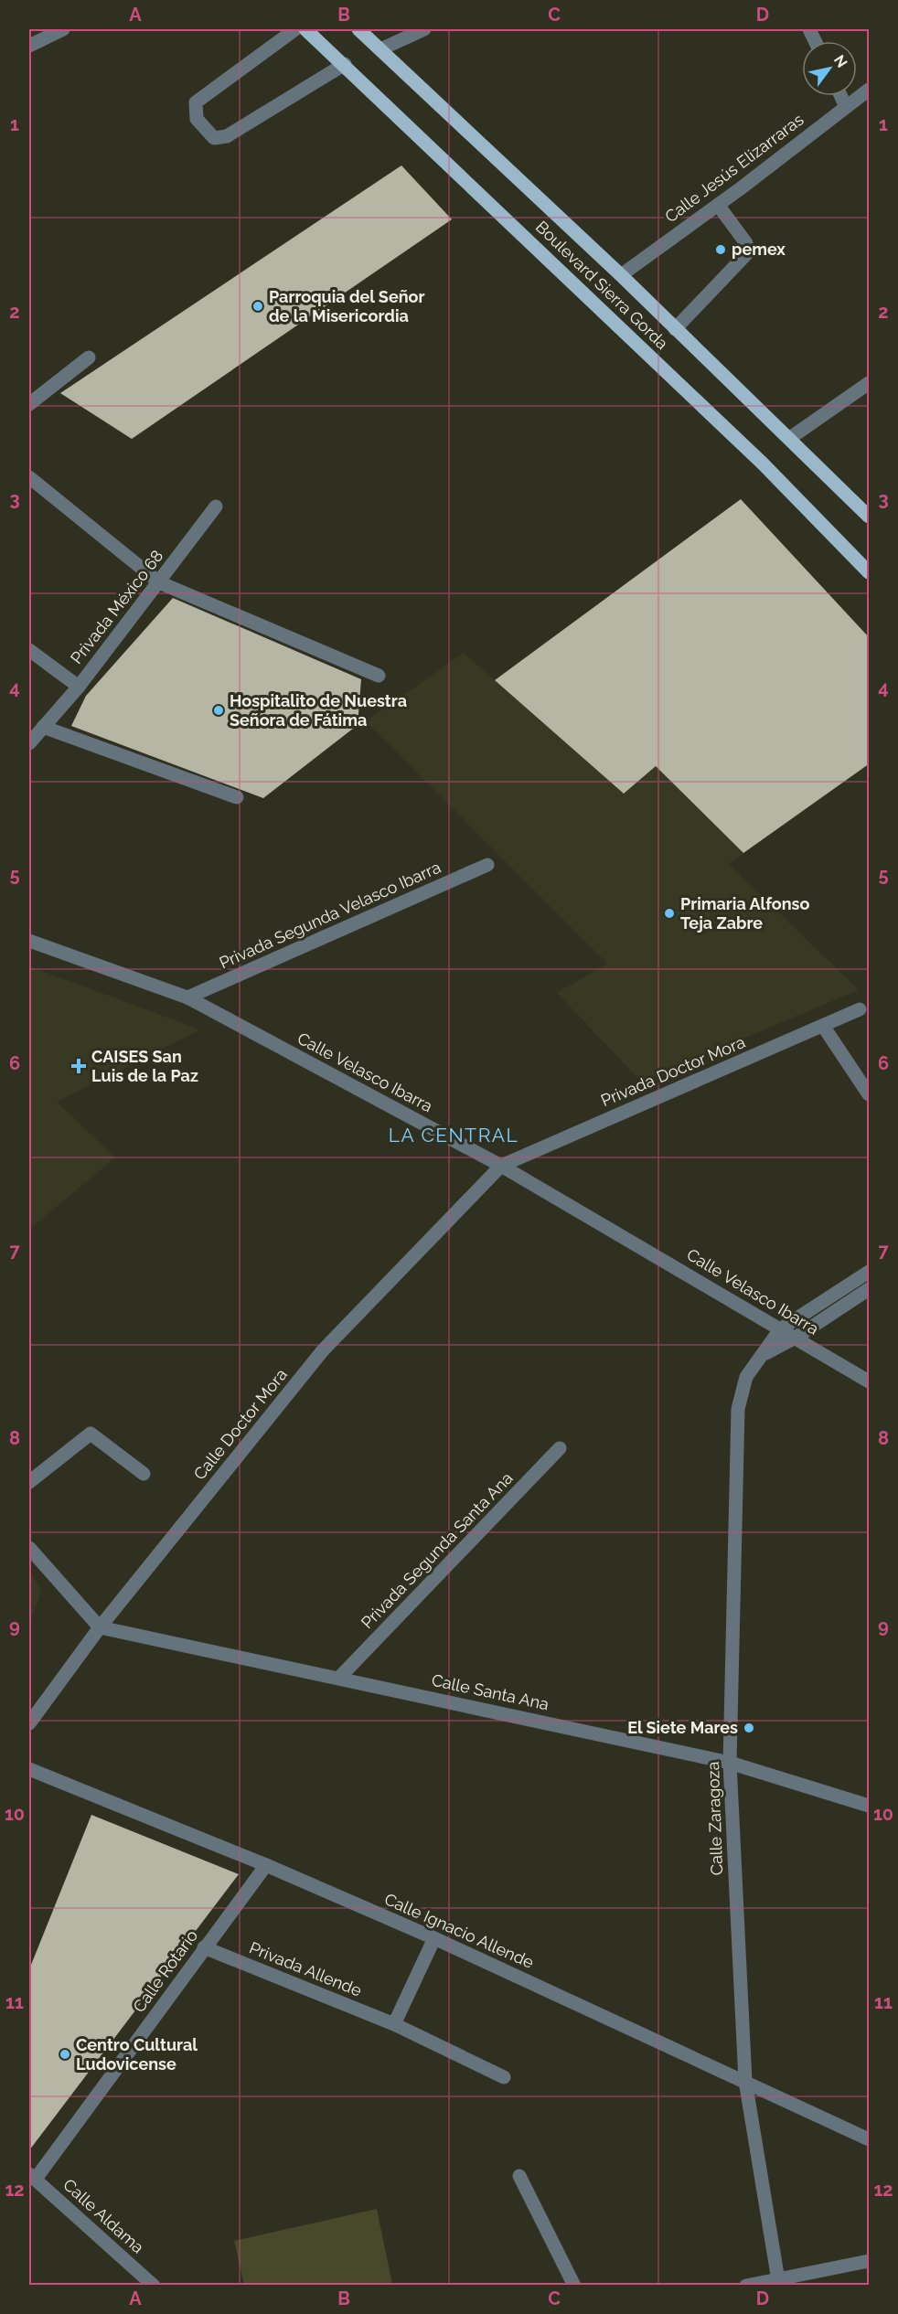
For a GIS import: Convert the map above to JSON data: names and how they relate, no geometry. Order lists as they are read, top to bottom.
{
  "streets": {
    "main road": ["Boulevard Sierra Gorda"],
    "street": [
      "Calle Jesús Elizarraras",
      "Privada México 68",
      "Privada Segunda Velasco Ibarra",
      "Privada Doctor Mora",
      "Calle Velasco Ibarra",
      "Calle Doctor Mora",
      "Privada Segunda Santa Ana",
      "Calle Santa Ana",
      "Calle Zaragoza",
      "Calle Ignacio Allende",
      "Privada Allende",
      "Calle Rotario",
      "Calle Aldama"
    ]
  },
  "crossings": [
    ["Calle Jesús Elizarraras", "Boulevard Sierra Gorda"],
    ["Privada Segunda Velasco Ibarra", "Calle Velasco Ibarra"],
    ["Privada Doctor Mora", "Calle Velasco Ibarra"],
    ["Privada Doctor Mora", "Calle Doctor Mora"],
    ["Calle Velasco Ibarra", "Calle Doctor Mora"],
    ["Calle Velasco Ibarra", "Calle Zaragoza"],
    ["Calle Doctor Mora", "Calle Santa Ana"],
    ["Privada Segunda Santa Ana", "Calle Santa Ana"],
    ["Calle Santa Ana", "Calle Zaragoza"],
    ["Calle Zaragoza", "Calle Ignacio Allende"],
    ["Calle Ignacio Allende", "Calle Rotario"],
    ["Privada Allende", "Calle Rotario"],
    ["Calle Rotario", "Calle Aldama"]
  ],
  "districts": ["LA CENTRAL"],
  "places": {
    "other": [
      "pemex",
      "Parroquia del Señor de la Misericordia",
      "Hospitalito de Nuestra Señora de Fátima",
      "Primaria Alfonso Teja Zabre",
      "El Siete Mares",
      "Centro Cultural Ludovicense"
    ],
    "health": ["CAISES San Luis de la Paz"]
  },
  "north": "top right",
  "grid": {
    "columns": [
      "A",
      "B",
      "C",
      "D"
    ],
    "rows": [
      "1",
      "2",
      "3",
      "4",
      "5",
      "6",
      "7",
      "8",
      "9",
      "10",
      "11",
      "12"
    ]
  }
}
